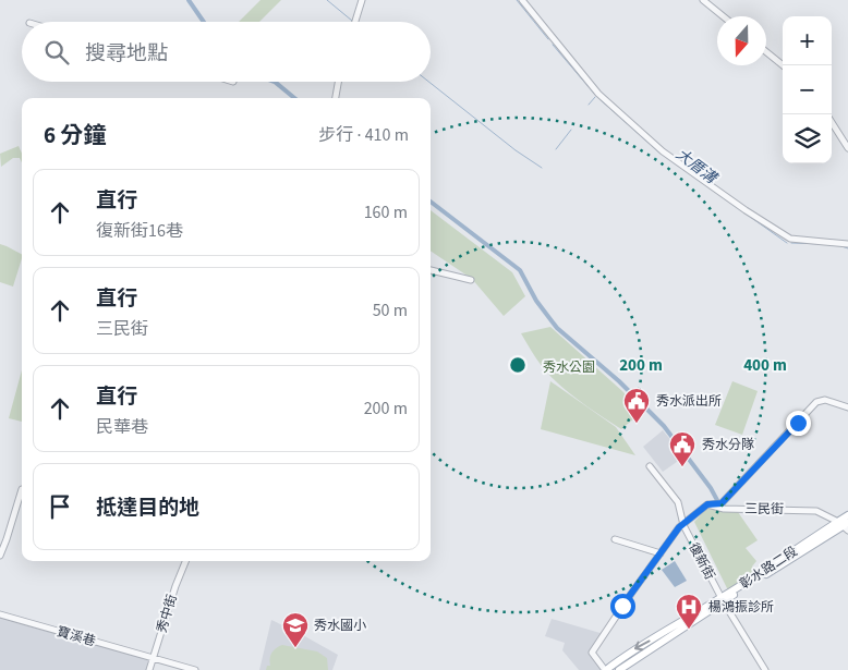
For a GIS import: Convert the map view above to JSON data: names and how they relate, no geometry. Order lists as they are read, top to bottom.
{
  "streets": {
    "main road": ["彰水路二段"],
    "street": [
      "三民街",
      "復新街",
      "秀中街",
      "寶溪巷"
    ]
  },
  "crossings": [
    ["三民街", "彰水路二段"],
    ["復新街", "彰水路二段"],
    ["秀中街", "寶溪巷"]
  ],
  "water": ["大厝溝"],
  "parks": ["秀水公園"],
  "places": {
    "public building": ["秀水派出所", "秀水分隊"],
    "hospital": ["楊鴻振診所"],
    "school or university": ["秀水國小"]
  },
  "north": "bottom",
  "page": {
    "map_buttons": ["+", "−"],
    "search": "搜尋地點",
    "heading": ["6 分鐘", "步行 · 410 m"],
    "list": [
      ["直行", "復新街16巷", "160 m"],
      ["直行", "三民街", "50 m"],
      ["直行", "民華巷", "200 m"],
      "抵達目的地"
    ]
  },
  "rings": ["200 m", "400 m"]
}
